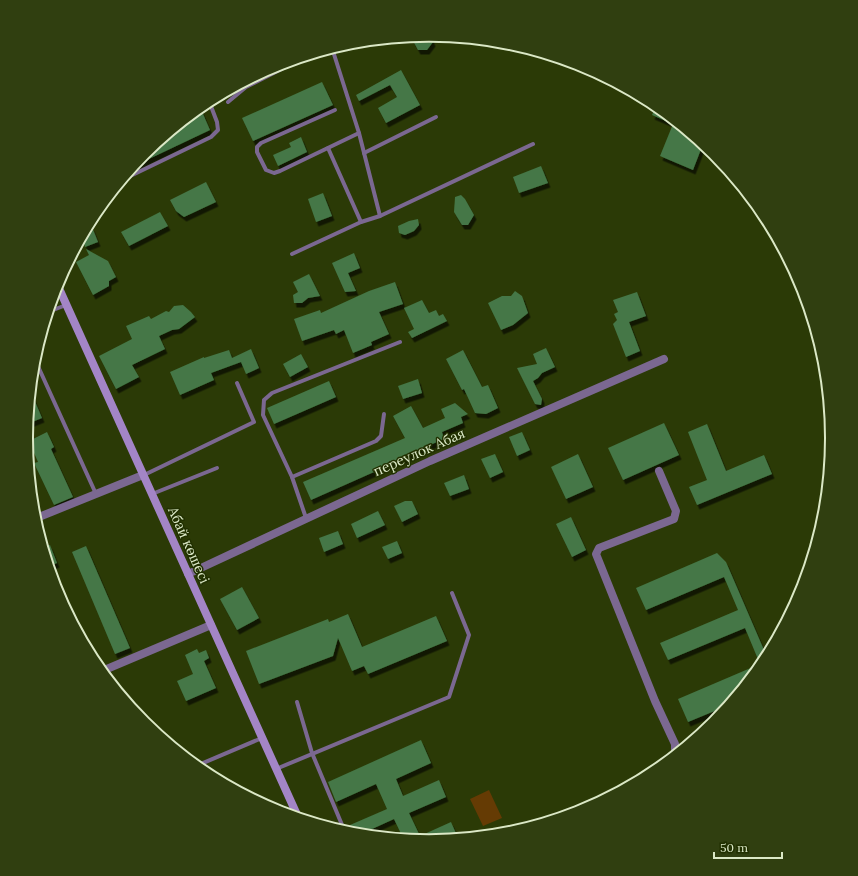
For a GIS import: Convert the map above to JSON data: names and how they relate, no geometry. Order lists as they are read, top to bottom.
{
  "streets": {
    "main road": ["Абай көшесі"],
    "street": ["переулок Абая"]
  },
  "crossings": [
    ["переулок Абая", "Абай көшесі"]
  ],
  "scale_bar": "50 m"
}
